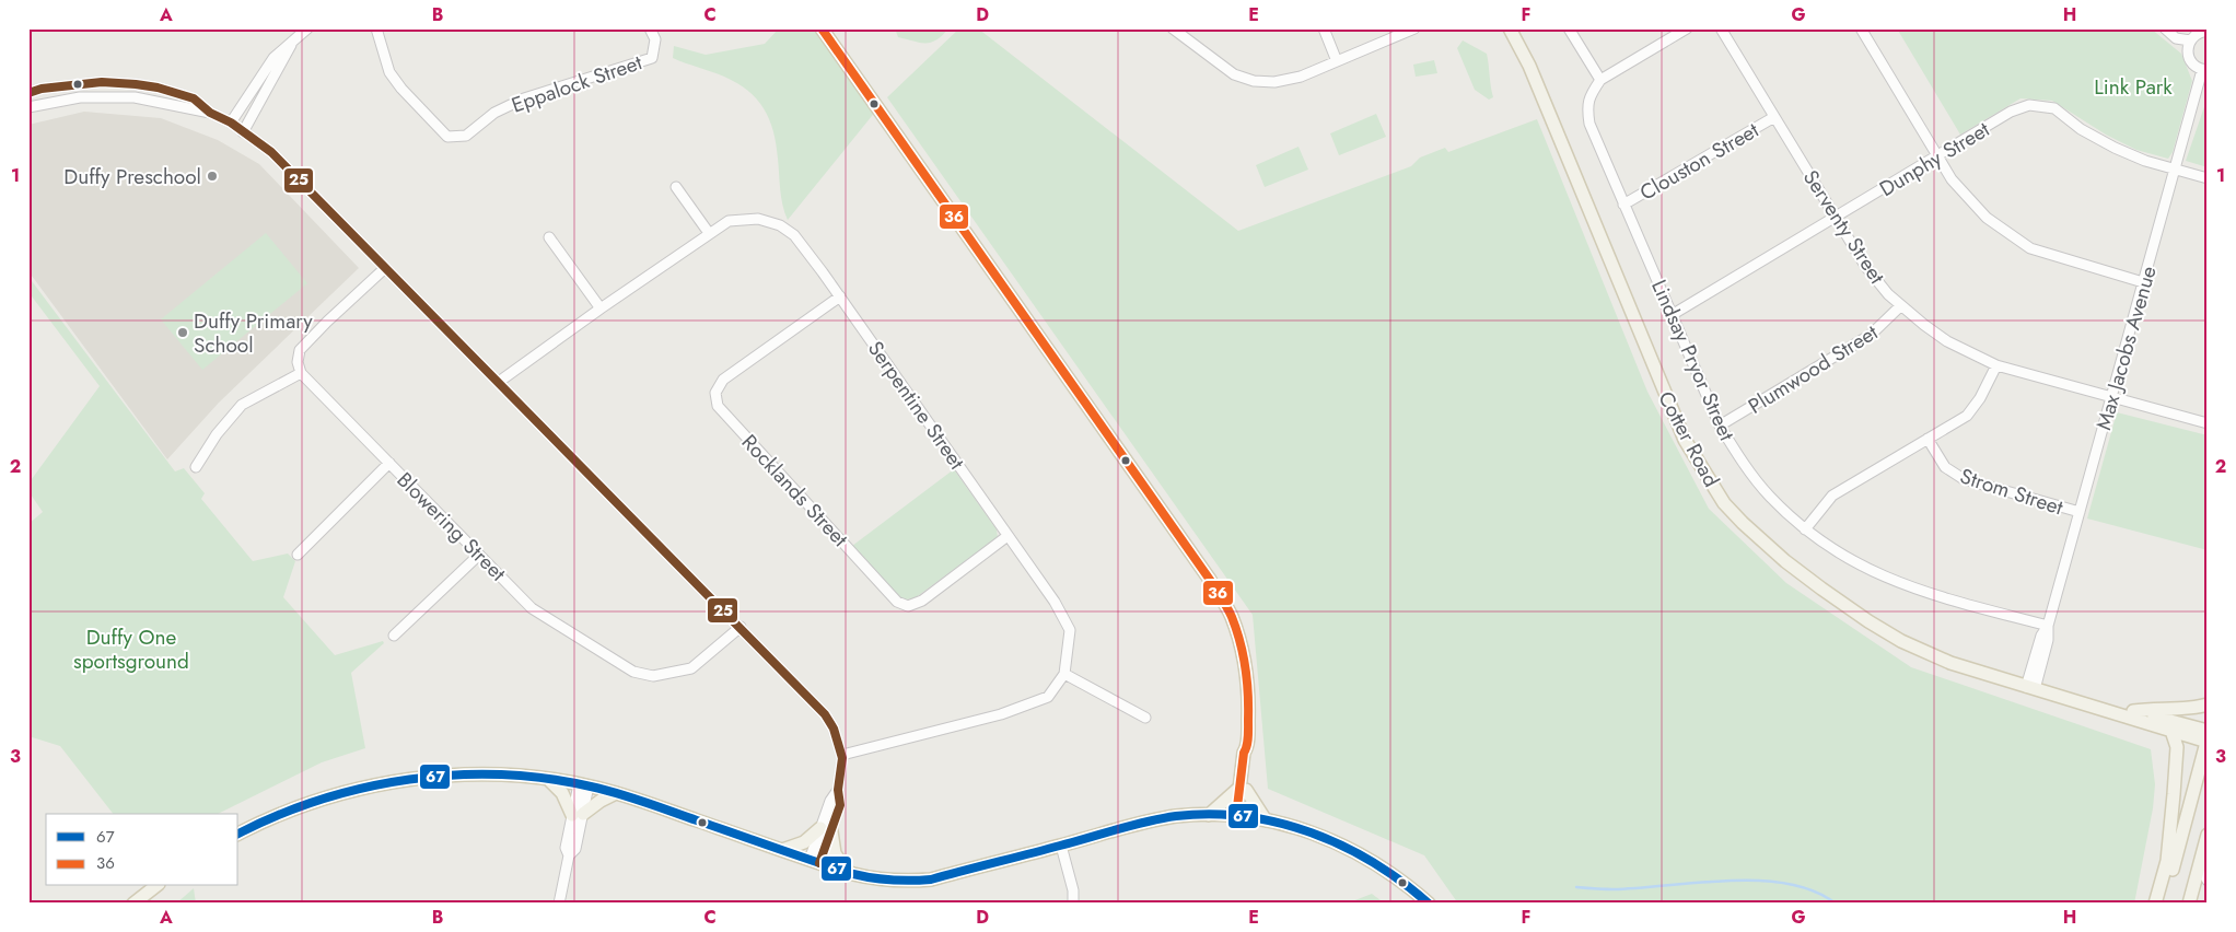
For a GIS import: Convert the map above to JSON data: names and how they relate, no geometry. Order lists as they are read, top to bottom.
{
  "streets": {
    "main road": ["Cotter Road"],
    "street": [
      "Eppalock Street",
      "Dunphy Street",
      "Clouston Street",
      "Serventy Street",
      "Max Jacobs Avenue",
      "Lindsay Pryor Street",
      "Plumwood Street",
      "Serpentine Street",
      "Rocklands Street",
      "Strom Street",
      "Blowering Street"
    ]
  },
  "crossings": [
    ["Dunphy Street", "Serventy Street"],
    ["Dunphy Street", "Max Jacobs Avenue"],
    ["Dunphy Street", "Lindsay Pryor Street"],
    ["Clouston Street", "Serventy Street"],
    ["Clouston Street", "Lindsay Pryor Street"],
    ["Serventy Street", "Max Jacobs Avenue"],
    ["Serventy Street", "Plumwood Street"],
    ["Max Jacobs Avenue", "Lindsay Pryor Street"],
    ["Max Jacobs Avenue", "Cotter Road"],
    ["Max Jacobs Avenue", "Strom Street"],
    ["Lindsay Pryor Street", "Plumwood Street"],
    ["Serpentine Street", "Rocklands Street"]
  ],
  "parks": ["Link Park", "Duffy One sportsground"],
  "places": ["Duffy Preschool", "Duffy Primary School"],
  "lines": ["transit line 36", "transit line 25", "transit line 67"],
  "legend": ["67", "36"],
  "grid": {
    "columns": [
      "A",
      "B",
      "C",
      "D",
      "E",
      "F",
      "G",
      "H"
    ],
    "rows": ["1", "2", "3"]
  }
}
